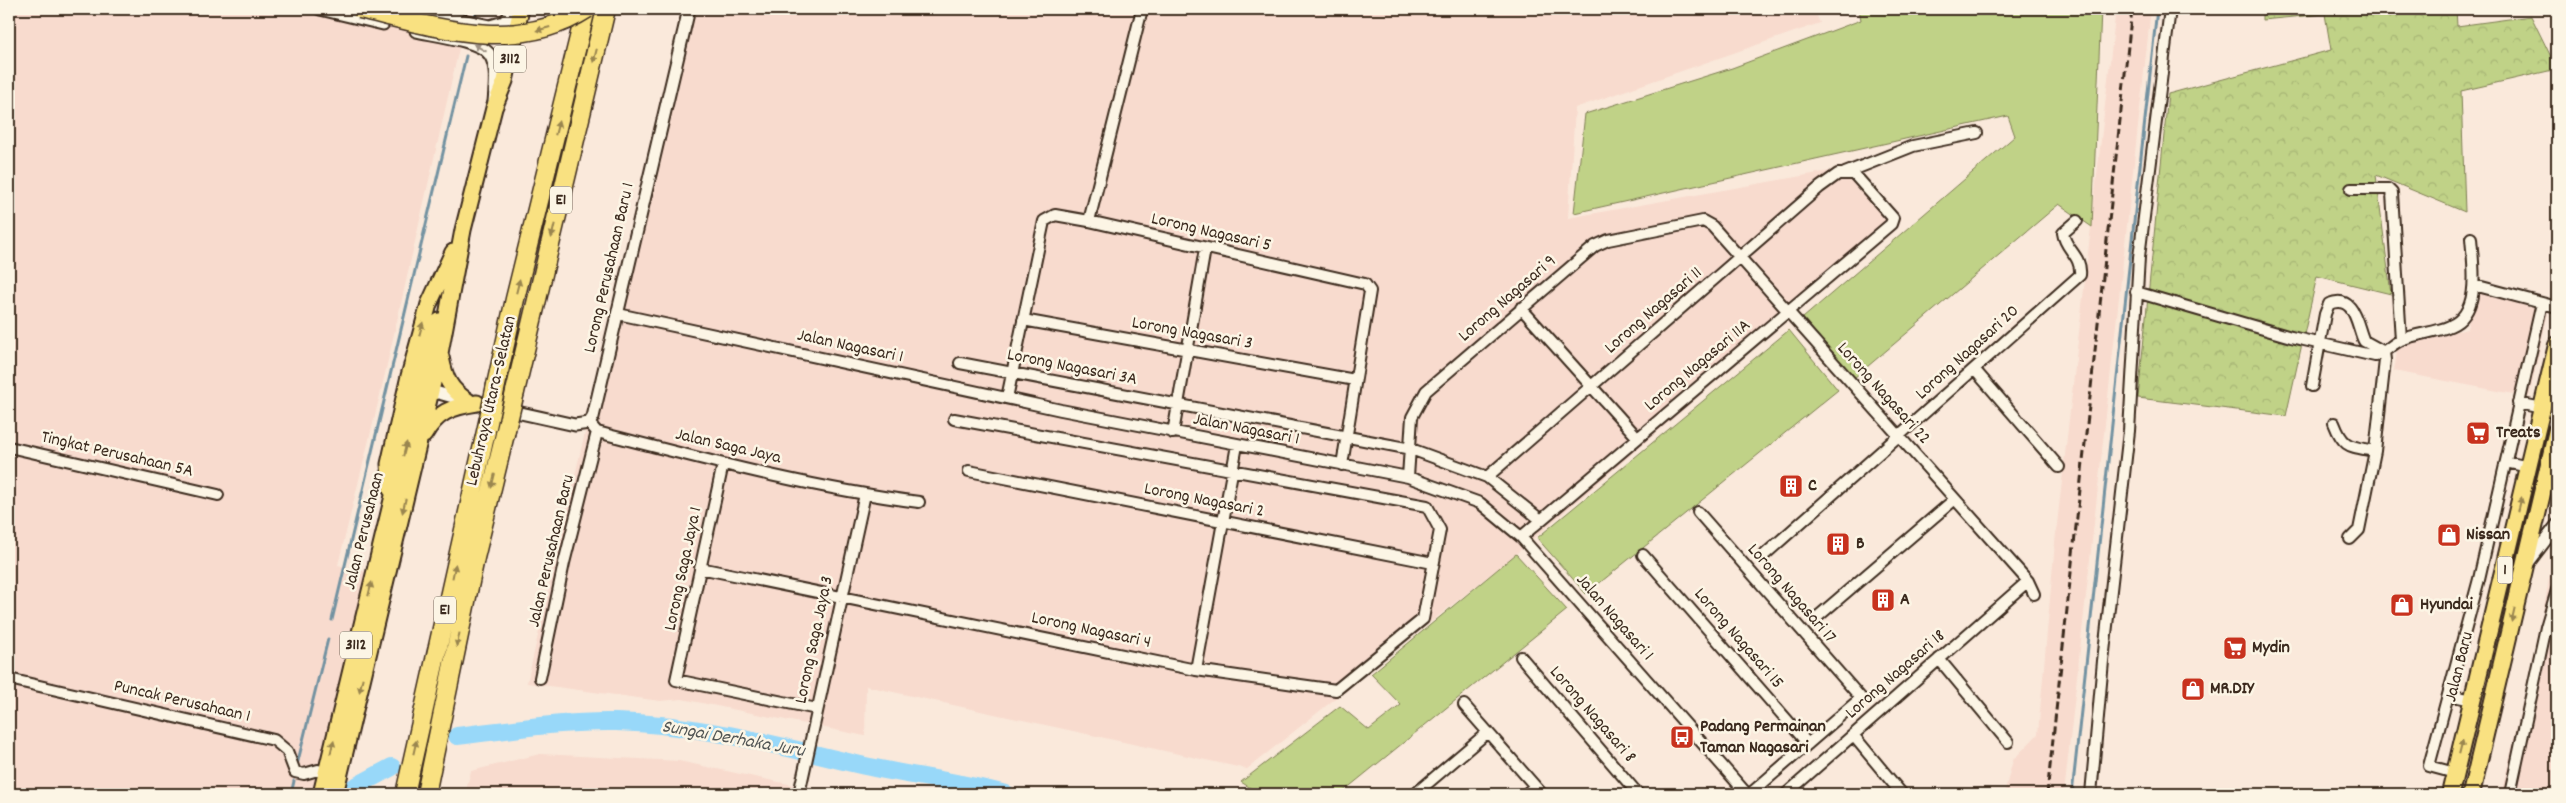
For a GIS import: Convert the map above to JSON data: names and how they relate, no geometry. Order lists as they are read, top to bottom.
{
  "streets": {
    "highway": [
      "E1",
      "Lebuhraya Utara–Selatan",
      "1",
      "Jalan Baru"
    ],
    "main road": ["3112", "Jalan Perusahaan"],
    "street": [
      "Lorong Nagasari 5",
      "Lorong Perusahaan Baru 1",
      "Lorong Nagasari 9",
      "Lorong Nagasari 11",
      "Lorong Nagasari 3",
      "Jalan Nagasari 1",
      "Lorong Nagasari 20",
      "Lorong Nagasari 11A",
      "Lorong Nagasari 3A",
      "Lorong Nagasari 22",
      "Jalan Saga Jaya",
      "Tingkat Perusahaan 5A",
      "Lorong Nagasari 2",
      "Jalan Perusahaan Baru",
      "Lorong Saga Jaya 1",
      "Lorong Nagasari 17",
      "Lorong Nagasari 4",
      "Lorong Nagasari 15",
      "Lorong Saga Jaya 3",
      "Lorong Nagasari 18",
      "Puncak Perusahaan 1",
      "Lorong Nagasari 8"
    ]
  },
  "crossings": [
    ["Lorong Nagasari 5", "Lorong Nagasari 3"],
    ["Lorong Perusahaan Baru 1", "Jalan Nagasari 1"],
    ["Lorong Nagasari 9", "Jalan Nagasari 1"],
    ["Lorong Nagasari 9", "Lorong Nagasari 22"],
    ["Lorong Nagasari 11", "Jalan Nagasari 1"],
    ["Lorong Nagasari 11", "Lorong Nagasari 11A"],
    ["Lorong Nagasari 11", "Lorong Nagasari 22"],
    ["Jalan Nagasari 1", "Lorong Nagasari 11A"],
    ["Jalan Nagasari 1", "Lorong Nagasari 3A"],
    ["Lorong Nagasari 20", "Lorong Nagasari 22"],
    ["Lorong Nagasari 11A", "Lorong Nagasari 22"],
    ["Lorong Nagasari 22", "Lorong Nagasari 18"],
    ["Jalan Saga Jaya", "Jalan Perusahaan Baru"],
    ["Jalan Saga Jaya", "Lorong Saga Jaya 1"],
    ["Jalan Saga Jaya", "Lorong Saga Jaya 3"],
    ["Lorong Nagasari 2", "Lorong Nagasari 4"],
    ["Jalan Perusahaan", "Puncak Perusahaan 1"],
    ["Lorong Saga Jaya 1", "Lorong Nagasari 4"],
    ["Lorong Saga Jaya 1", "Lorong Saga Jaya 3"],
    ["Lorong Nagasari 17", "Lorong Nagasari 15"],
    ["Lorong Nagasari 4", "Lorong Saga Jaya 3"]
  ],
  "water": ["Sungai Derhaka Juru"],
  "places": {
    "supermarket": ["Treats", "Mydin"],
    "building": ["C", "B", "A"],
    "shop": ["Nissan", "Hyundai", "MR.DIY"],
    "bus stop": ["Padang Permainan Taman Nagasari"]
  }
}
